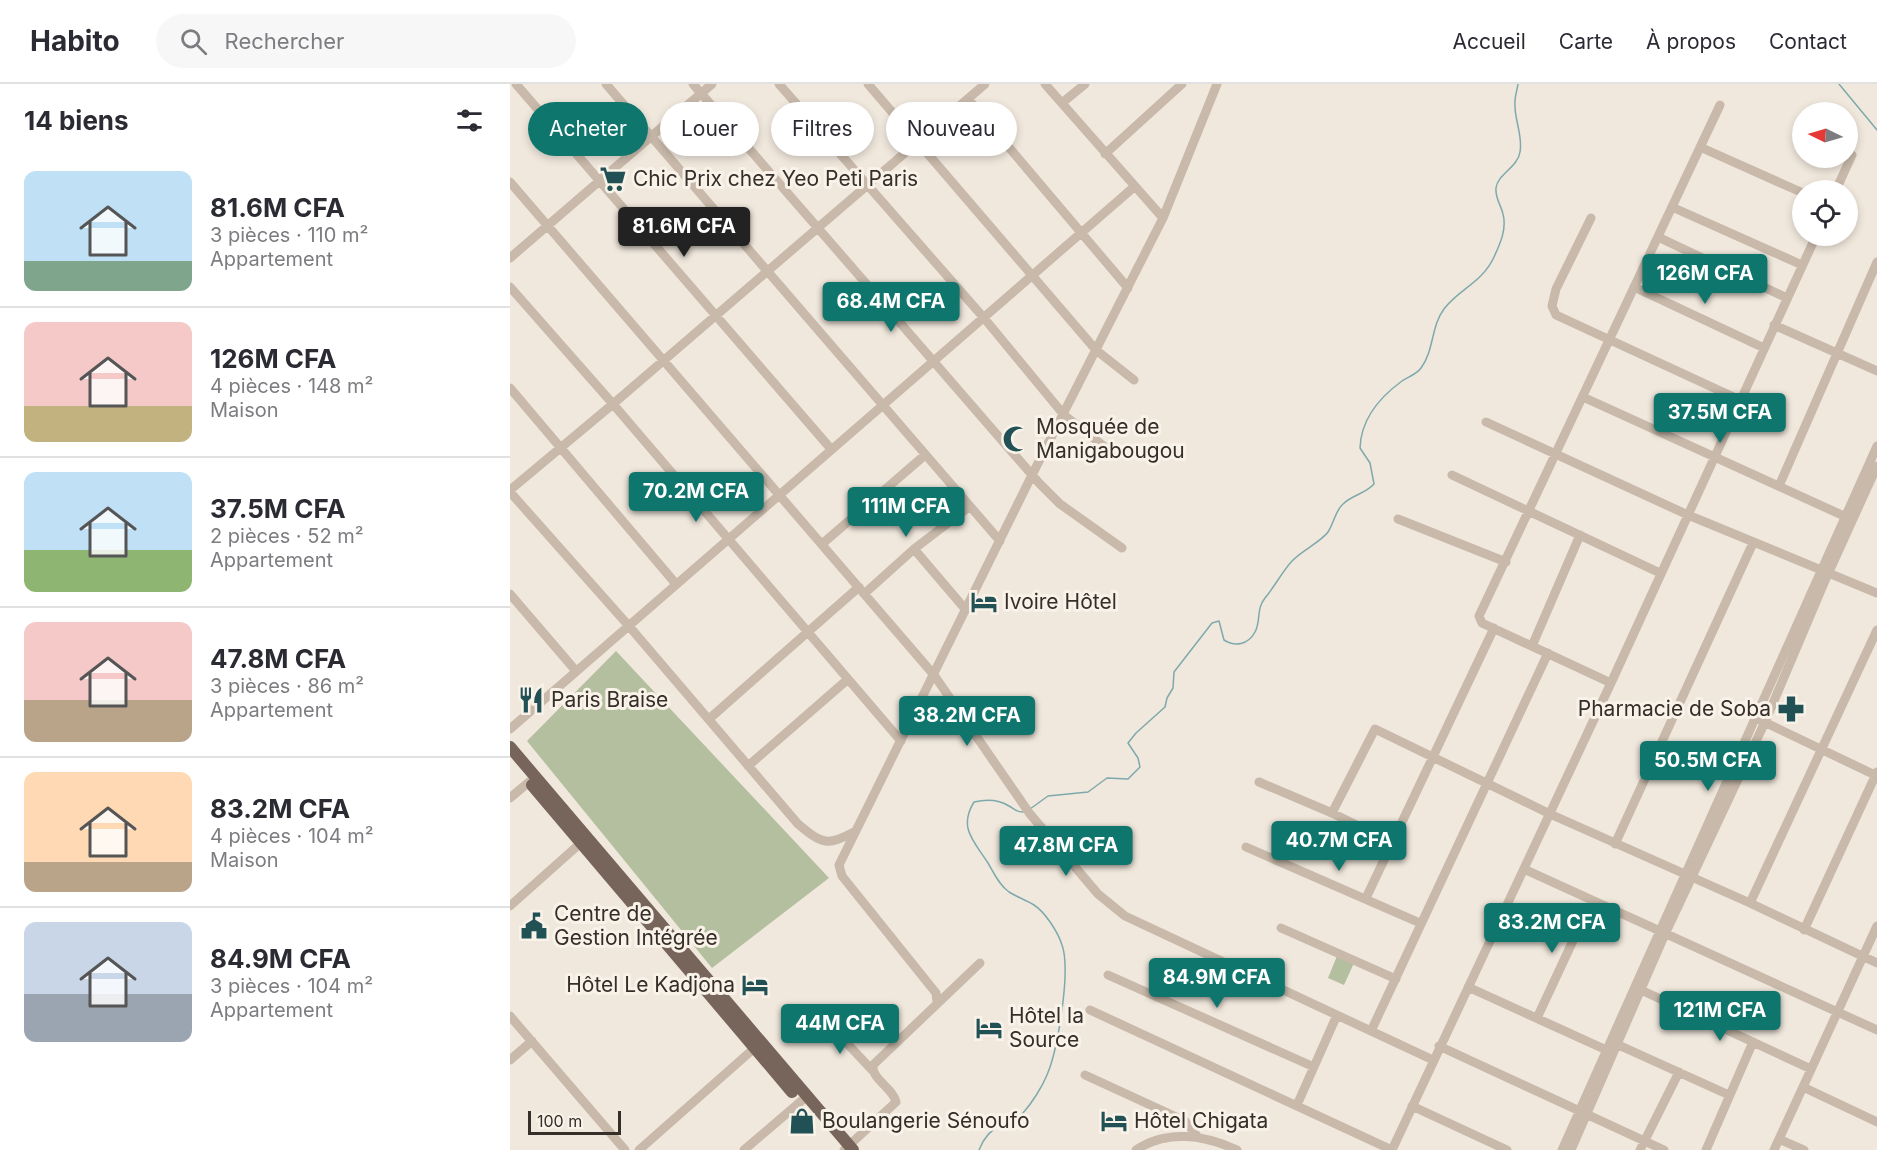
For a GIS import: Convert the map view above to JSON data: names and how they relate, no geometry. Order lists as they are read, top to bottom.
{
  "places": {
    "supermarket": ["Chic Prix chez Yeo Peti Paris"],
    "mosque": ["Mosquée de Manigabougou"],
    "hotel": [
      "Ivoire Hôtel",
      "Hôtel Le Kadjona",
      "Hôtel la Source",
      "Hôtel Chigata"
    ],
    "restaurant": ["Paris Braise"],
    "pharmacy": ["Pharmacie de Soba"],
    "public building": ["Centre de Gestion Intégrée"],
    "shop": ["Boulangerie Sénoufo"]
  },
  "scale_bar": "100 m",
  "north": "left",
  "page": {
    "header": "Habito",
    "search": "Rechercher",
    "nav": [
      "Accueil",
      "Carte",
      "À propos",
      "Contact"
    ],
    "heading": "14 biens",
    "chip": [
      "Acheter",
      "Louer",
      "Filtres",
      "Nouveau"
    ],
    "list": [
      {
        "name": "81.6M CFA",
        "note": "3 pièces · 110 m² · Appartement"
      },
      {
        "name": "126M CFA",
        "note": "4 pièces · 148 m² · Maison"
      },
      {
        "name": "37.5M CFA",
        "note": "2 pièces · 52 m² · Appartement"
      },
      {
        "name": "47.8M CFA",
        "note": "3 pièces · 86 m² · Appartement"
      },
      {
        "name": "83.2M CFA",
        "note": "4 pièces · 104 m² · Maison"
      },
      {
        "name": "84.9M CFA",
        "note": "3 pièces · 104 m² · Appartement"
      }
    ],
    "price": [
      "81.6M CFA",
      "126M CFA",
      "68.4M CFA",
      "37.5M CFA",
      "70.2M CFA",
      "111M CFA",
      "38.2M CFA",
      "50.5M CFA",
      "40.7M CFA",
      "47.8M CFA",
      "83.2M CFA",
      "84.9M CFA",
      "121M CFA",
      "44M CFA"
    ],
    "scale": "100 m"
  }
}
